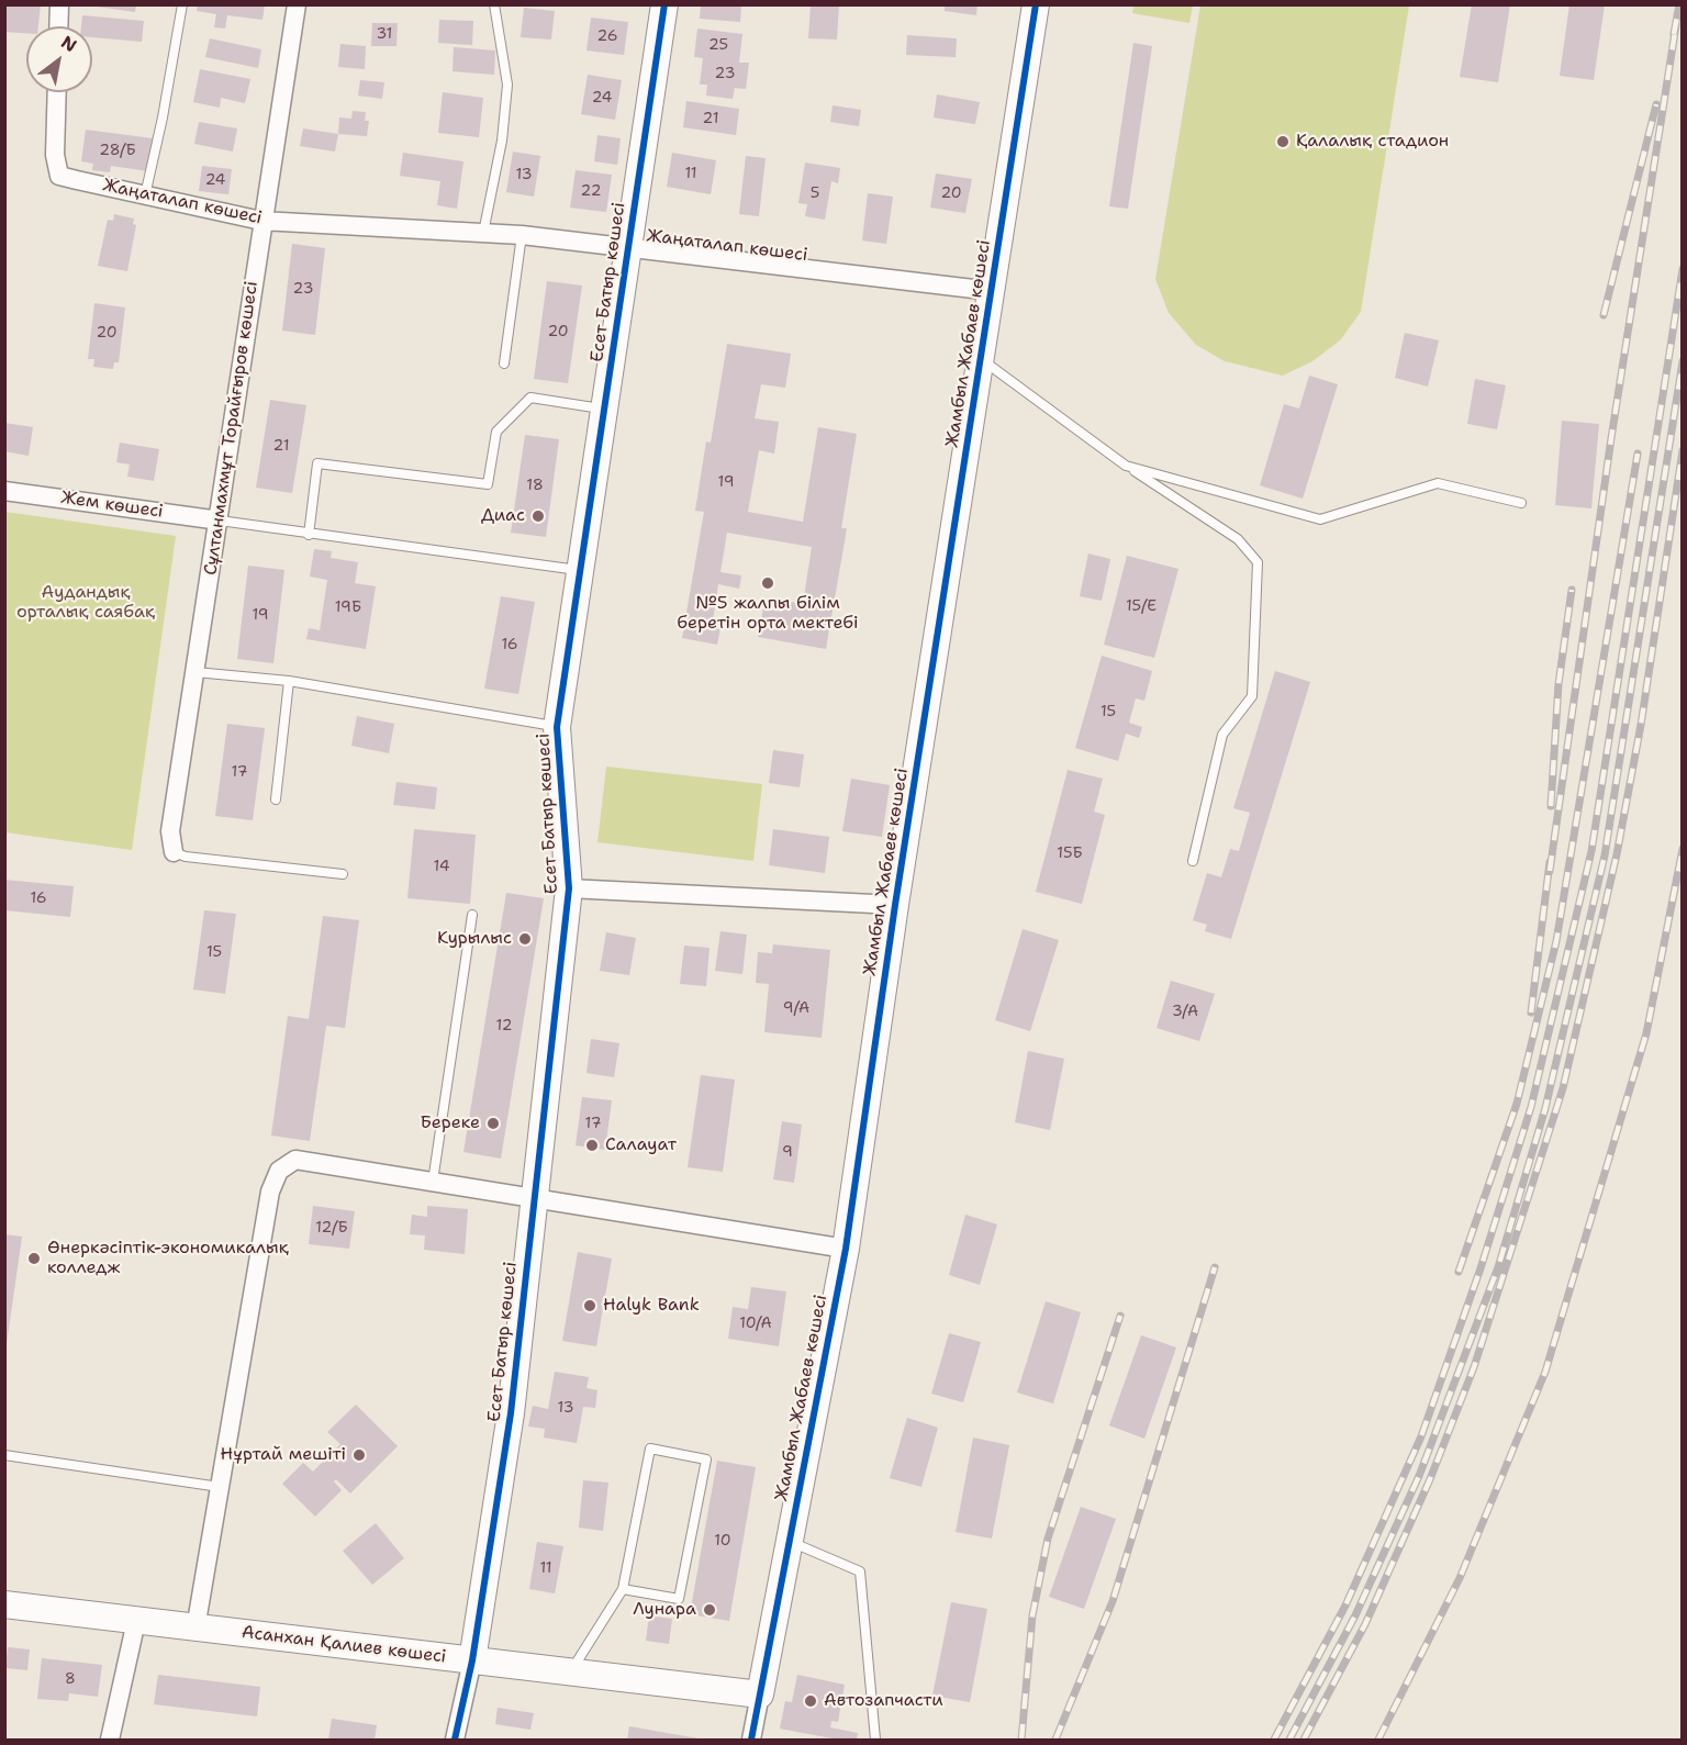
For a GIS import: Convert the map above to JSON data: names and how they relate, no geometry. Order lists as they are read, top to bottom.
{
  "streets": {
    "street": [
      "Жаңаталап көшесі",
      "Есет Батыр көшесі",
      "Жамбыл Жабаев көшесі",
      "Сұлтанмахмұт Торайғыров көшесі",
      "Жем көшесі",
      "Асанхан Қалиев көшесі"
    ]
  },
  "crossings": [
    ["Жаңаталап көшесі", "Есет Батыр көшесі"],
    ["Жаңаталап көшесі", "Жамбыл Жабаев көшесі"],
    ["Жаңаталап көшесі", "Сұлтанмахмұт Торайғыров көшесі"],
    ["Есет Батыр көшесі", "Асанхан Қалиев көшесі"],
    ["Жамбыл Жабаев көшесі", "Асанхан Қалиев көшесі"],
    ["Сұлтанмахмұт Торайғыров көшесі", "Жем көшесі"]
  ],
  "parks": ["Аудандық орталық саябақ"],
  "places": [
    "Қалалық стадион",
    "Диас",
    "№5 жалпы білім беретін орта мектебі",
    "Курылыс",
    "Береке",
    "Салауат",
    "Өнеркәсіптік-экономикалық колледж",
    "Halyk Bank",
    "Нұртай мешіті",
    "Лунара",
    "Автозапчасти"
  ],
  "house_numbers": [
    "31",
    "26",
    "25",
    "23",
    "24",
    "21",
    "28/Б",
    "11",
    "13",
    "24",
    "22",
    "5",
    "20",
    "23",
    "20",
    "20",
    "21",
    "19",
    "18",
    "15/Е",
    "19Б",
    "19",
    "16",
    "15",
    "17",
    "15Б",
    "14",
    "16",
    "15",
    "9/А",
    "3/А",
    "12",
    "17",
    "9",
    "12/Б",
    "10/А",
    "13",
    "10",
    "11",
    "8"
  ],
  "north": "top right"
}
